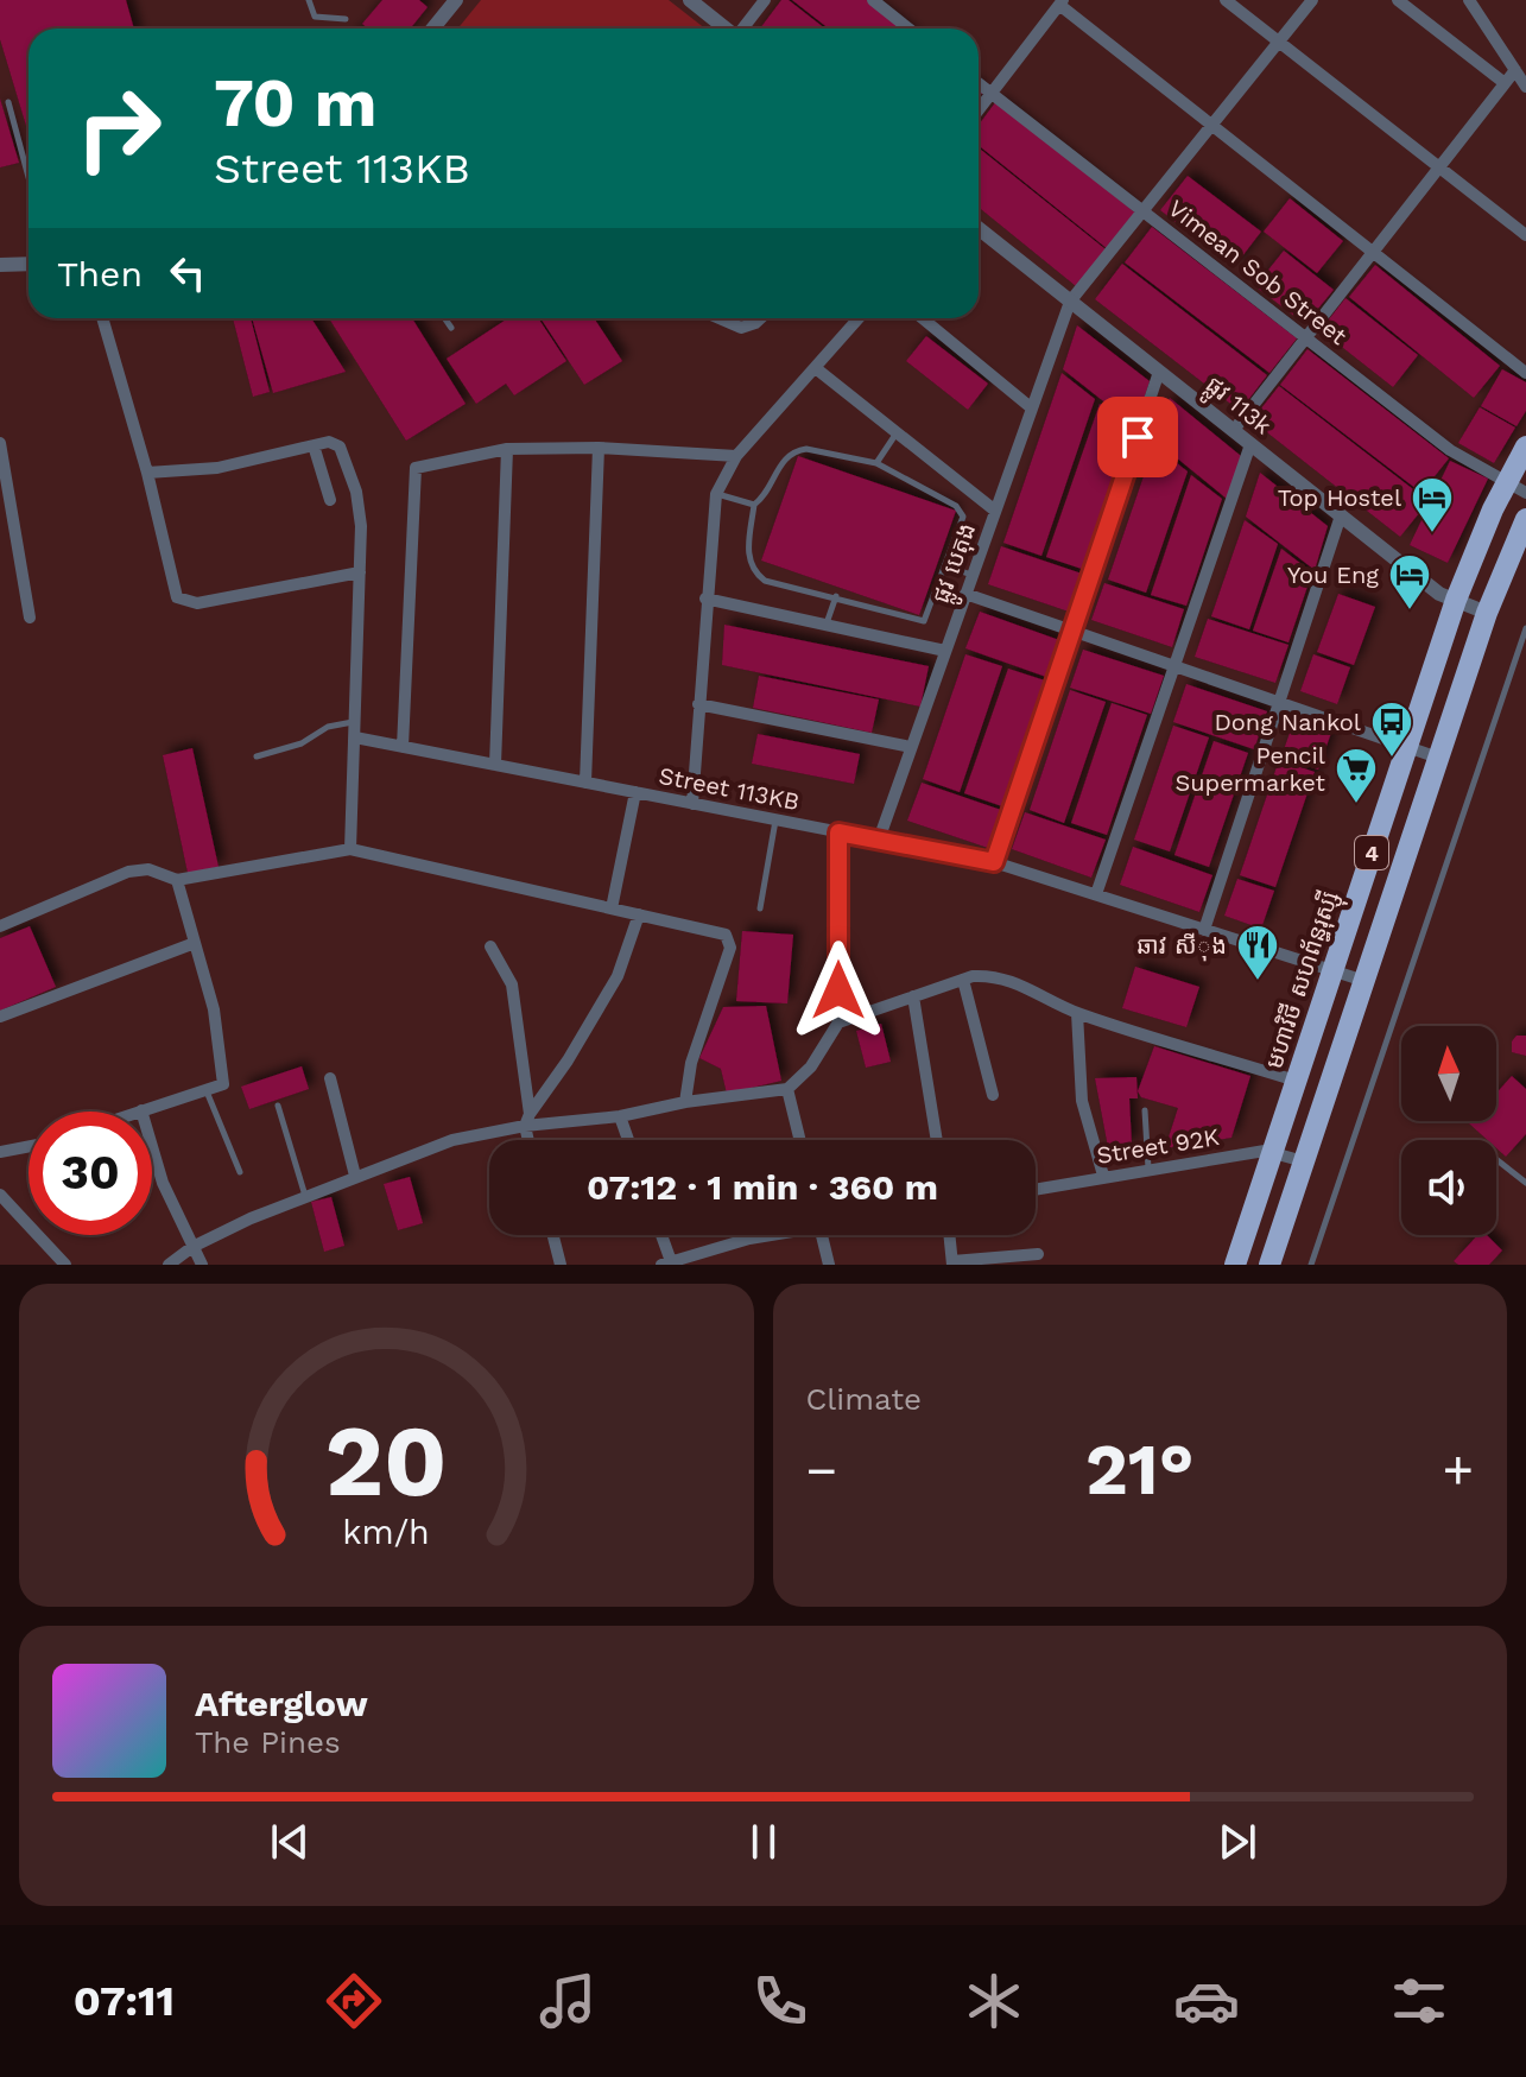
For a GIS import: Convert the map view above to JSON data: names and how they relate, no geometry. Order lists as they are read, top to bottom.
{
  "streets": {
    "highway": ["4", "មហាវិថី សហព័ន្ធរុស្ស៊ី"],
    "street": [
      "Vimean Sob Street",
      "ផ្លូវ 113k",
      "ផ្លូវ បេតុង",
      "Street 113KB",
      "Street 92K"
    ]
  },
  "crossings": [
    ["Vimean Sob Street", "មហាវិថី សហព័ន្ធរុស្ស៊ី"],
    ["ផ្លូវ 113k", "ផ្លូវ បេតុង"],
    ["ផ្លូវ 113k", "4"],
    ["ផ្លូវ 113k", "មហាវិថី សហព័ន្ធរុស្ស៊ី"],
    ["ផ្លូវ បេតុង", "Street 113KB"],
    ["Street 113KB", "4"],
    ["Street 113KB", "មហាវិថី សហព័ន្ធរុស្ស៊ី"],
    ["4", "Street 92K"],
    ["មហាវិថី សហព័ន្ធរុស្ស៊ី", "Street 92K"]
  ],
  "places": {
    "hotel": ["Top Hostel", "You Eng"],
    "bus stop": ["Dong Nankol"],
    "supermarket": ["Pencil Supermarket"],
    "restaurant": ["ឆាវ សីុង"]
  },
  "north": "top",
  "page": {
    "turn": ["70 m", "Street 113KB"],
    "then": "Then",
    "limit": "30",
    "trip": "07:12 · 1 min · 360 m",
    "tile": "Climate",
    "heat": ["−", "21°", "+"],
    "song": ["Afterglow", "The Pines"],
    "tabs": "07:11",
    "gauge": ["20", "km/h"]
  }
}
